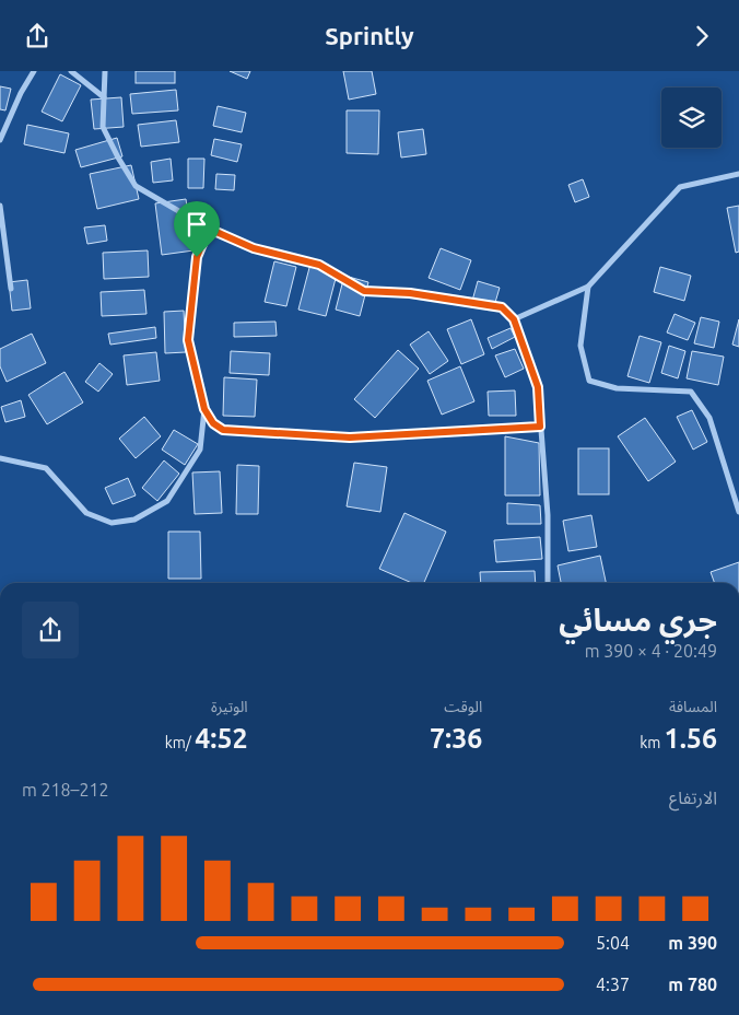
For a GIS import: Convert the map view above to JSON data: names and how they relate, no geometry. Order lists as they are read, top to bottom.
{
  "page": {
    "header": "Sprintly",
    "heading": ["جري مسائي", "20:49 · 4 × 390 m"],
    "stats": [
      ["المسافة", "1.56 km"],
      ["الوقت", "7:36"],
      ["الوتيرة", "4:52 /km"]
    ],
    "chart": ["الارتفاع", "212–218 m"],
    "list": [
      {
        "name": "390 m",
        "note": "5:04"
      },
      {
        "name": "780 m",
        "note": "4:37"
      }
    ]
  }
}
